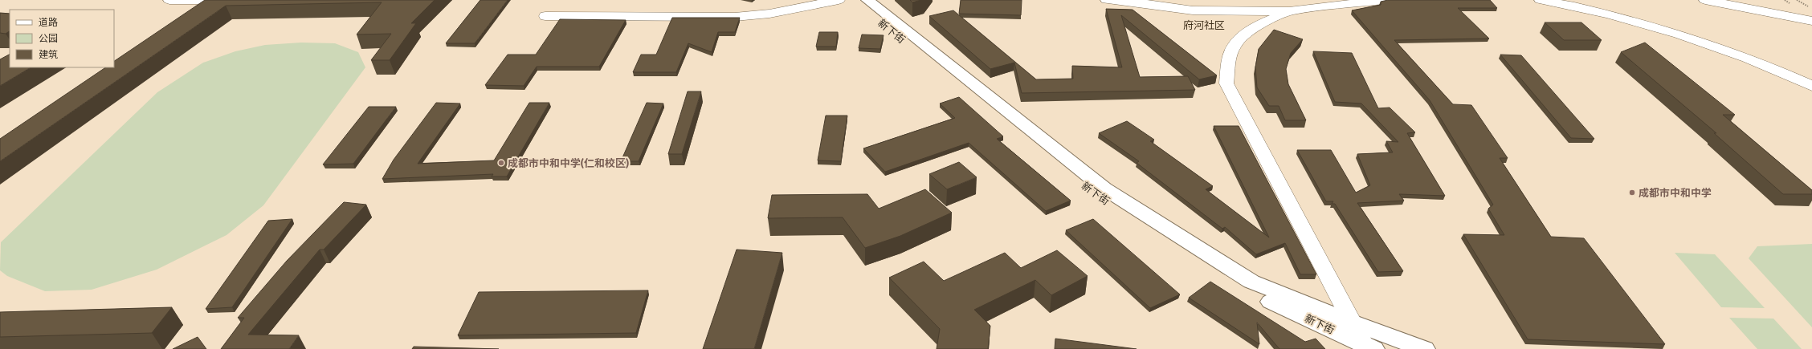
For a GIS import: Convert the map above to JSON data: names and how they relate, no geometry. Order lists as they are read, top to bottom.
{
  "streets": {
    "main road": ["新下街"]
  },
  "districts": ["府河社区"],
  "places": ["成都市中和中学(仁和校区)", "成都市中和中学"],
  "legend": ["道路", "公园", "建筑"]
}
